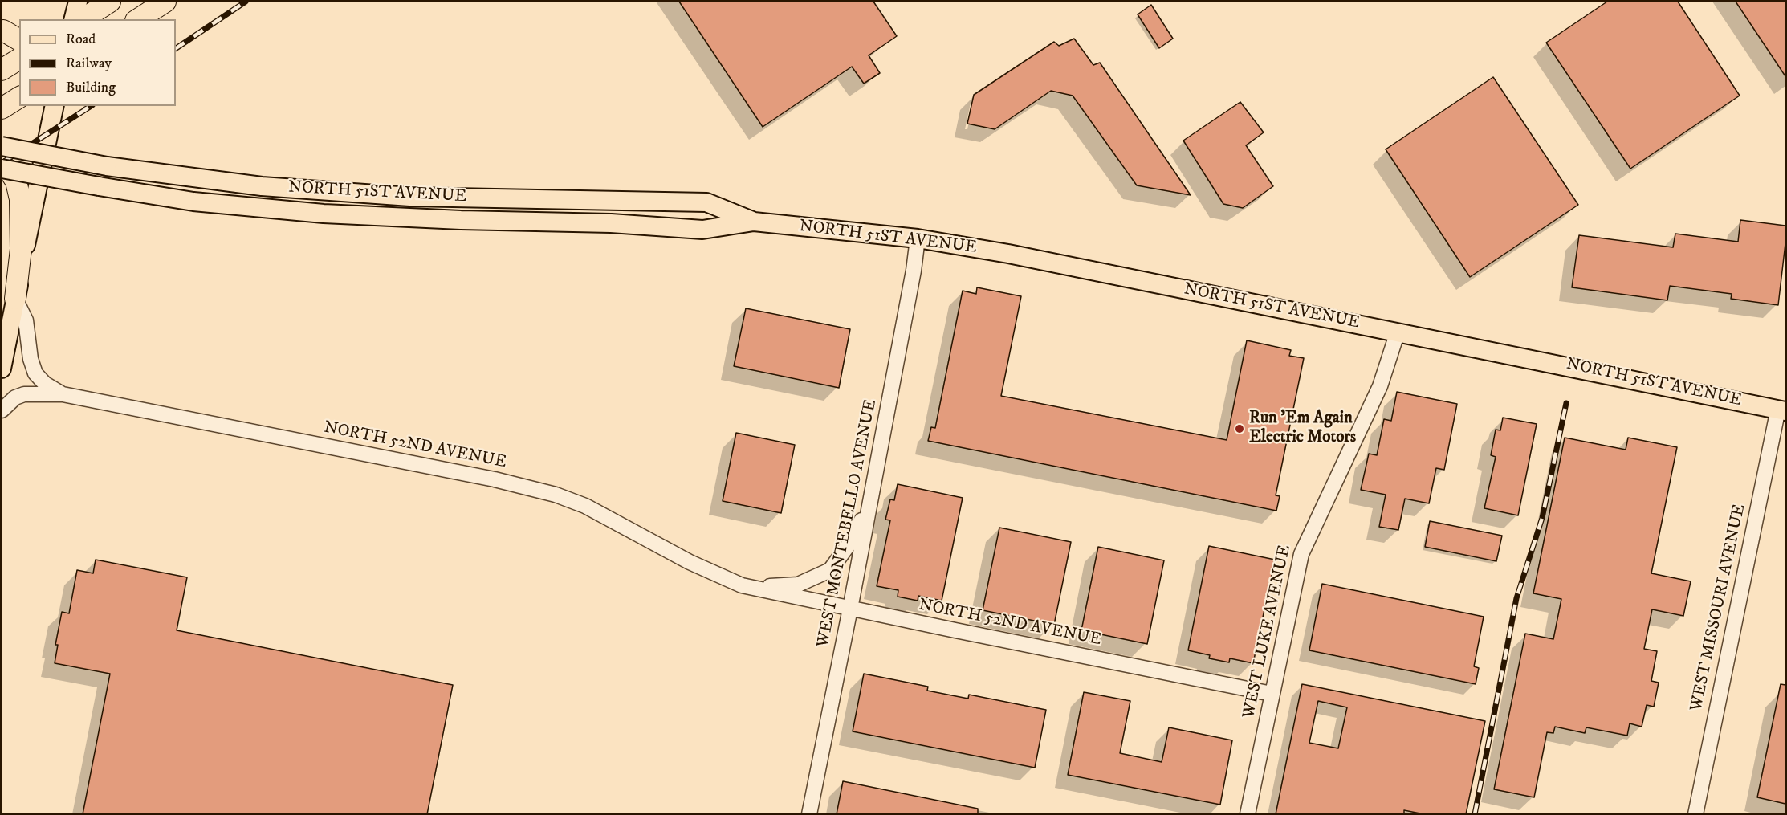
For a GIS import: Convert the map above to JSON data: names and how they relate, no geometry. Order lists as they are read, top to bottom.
{
  "streets": {
    "main road": ["NORTH 51ST AVENUE"],
    "street": [
      "NORTH 52ND AVENUE",
      "WEST MONTEBELLO AVENUE",
      "WEST MISSOURI AVENUE",
      "WEST LUKE AVENUE"
    ]
  },
  "crossings": [
    ["NORTH 51ST AVENUE", "WEST MONTEBELLO AVENUE"],
    ["NORTH 51ST AVENUE", "WEST MISSOURI AVENUE"],
    ["NORTH 51ST AVENUE", "WEST LUKE AVENUE"],
    ["NORTH 52ND AVENUE", "WEST MONTEBELLO AVENUE"],
    ["NORTH 52ND AVENUE", "WEST LUKE AVENUE"]
  ],
  "places": ["Run 'Em Again Electric Motors"],
  "legend": ["Road", "Railway", "Building"]
}
